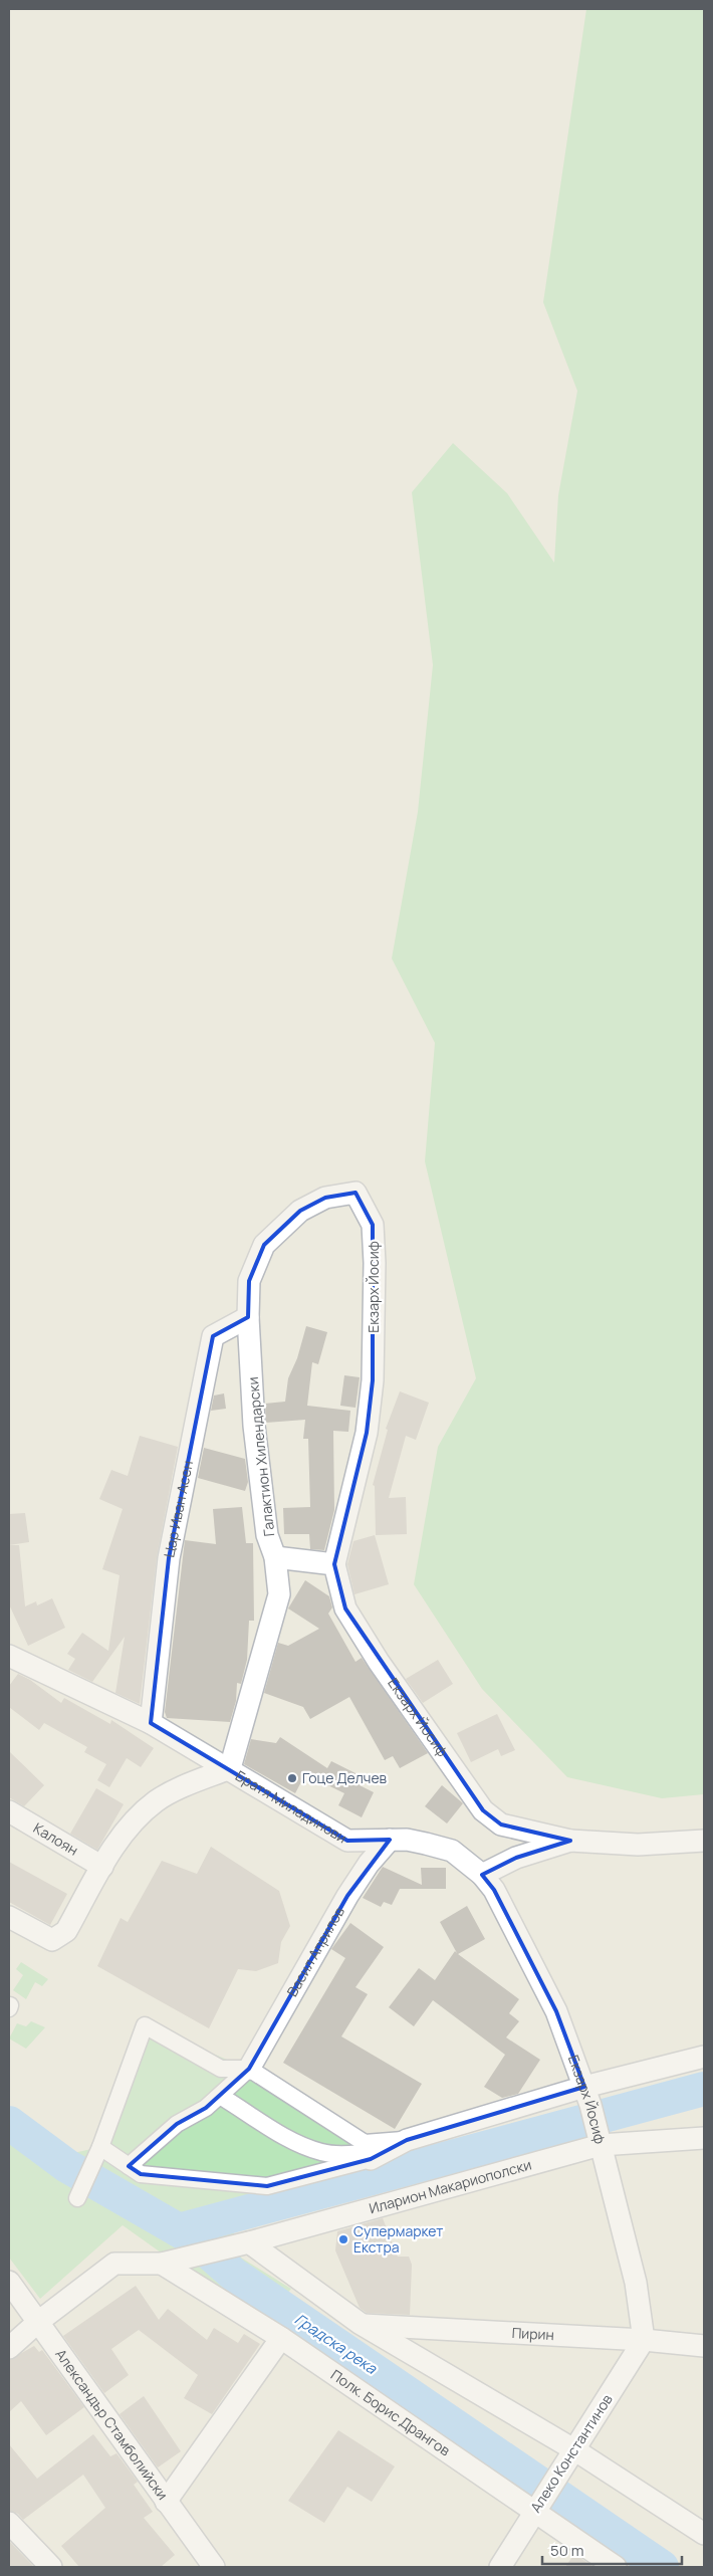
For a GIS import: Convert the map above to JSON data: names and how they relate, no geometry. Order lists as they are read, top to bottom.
{
  "streets": {
    "street": [
      "Екзарх Йосиф",
      "Галактион Хилендарски",
      "Цар Иван Асен",
      "Братя Миладинови",
      "Калоян",
      "Васил Априлов",
      "Иларион Макариополски",
      "Пирин",
      "Полк. Борис Дрангов",
      "Александър Стамболийски",
      "Алеко Константинов"
    ]
  },
  "crossings": [
    ["Екзарх Йосиф", "Галактион Хилендарски"],
    ["Екзарх Йосиф", "Цар Иван Асен"],
    ["Екзарх Йосиф", "Братя Миладинови"],
    ["Екзарх Йосиф", "Иларион Макариополски"],
    ["Екзарх Йосиф", "Пирин"],
    ["Екзарх Йосиф", "Алеко Константинов"],
    ["Галактион Хилендарски", "Цар Иван Асен"],
    ["Галактион Хилендарски", "Братя Миладинови"],
    ["Цар Иван Асен", "Братя Миладинови"],
    ["Братя Миладинови", "Васил Априлов"],
    ["Иларион Макариополски", "Полк. Борис Дрангов"],
    ["Иларион Макариополски", "Александър Стамболийски"],
    ["Пирин", "Алеко Константинов"],
    ["Полк. Борис Дрангов", "Алеко Константинов"]
  ],
  "water": ["Градска река"],
  "places": ["Гоце Делчев", "Супермаркет Екстра"],
  "scale_bar": "50 m"
}
